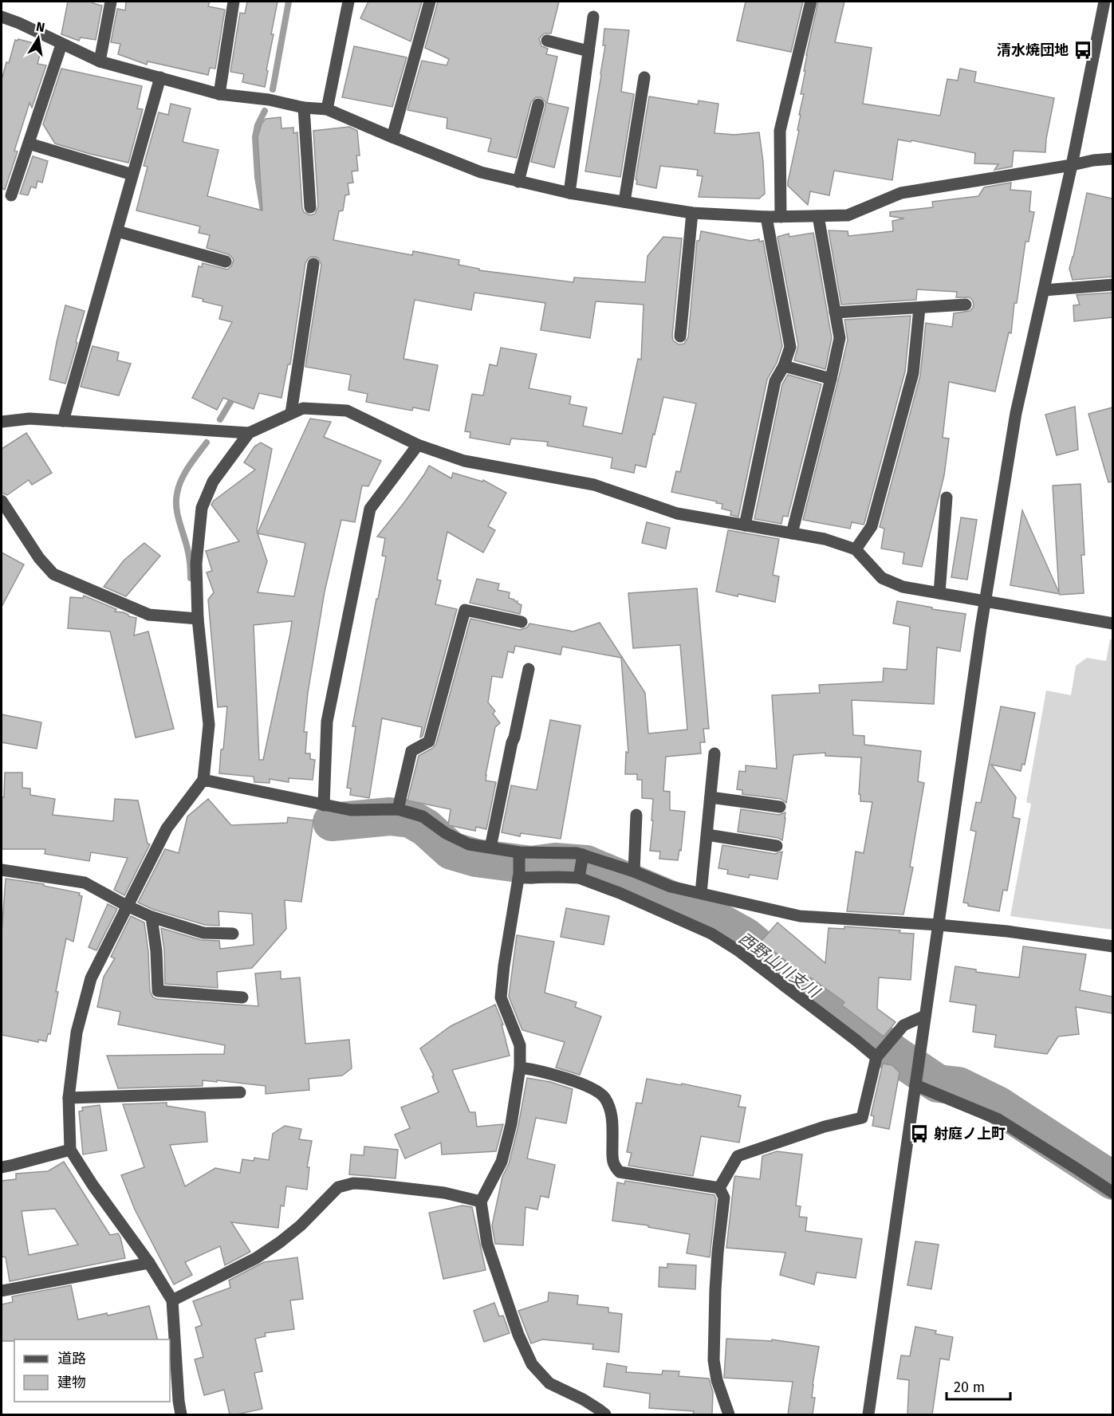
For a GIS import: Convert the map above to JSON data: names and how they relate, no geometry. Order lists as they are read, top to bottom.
{
  "water": ["西野山川支川"],
  "places": {
    "bus stop": ["清水焼団地", "射庭ノ上町"]
  },
  "legend": ["道路", "建物"],
  "scale_bar": "20 m",
  "north": "top"
}
